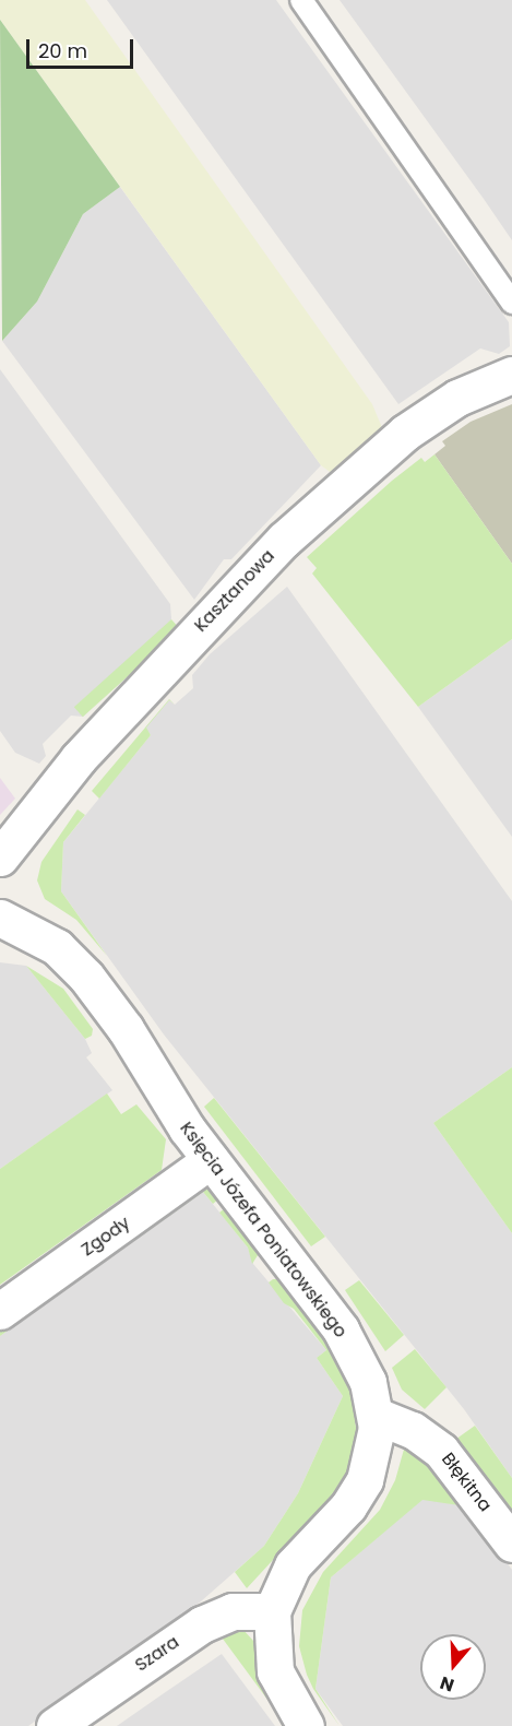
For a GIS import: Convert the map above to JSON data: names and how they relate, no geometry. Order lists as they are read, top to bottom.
{
  "streets": {
    "street": [
      "Kasztanowa",
      "Księcia Józefa Poniatowskiego",
      "Zgody",
      "Błękitna",
      "Szara"
    ]
  },
  "crossings": [
    ["Księcia Józefa Poniatowskiego", "Zgody"],
    ["Księcia Józefa Poniatowskiego", "Błękitna"],
    ["Księcia Józefa Poniatowskiego", "Szara"]
  ],
  "scale_bar": "20 m",
  "north": "bottom"
}
